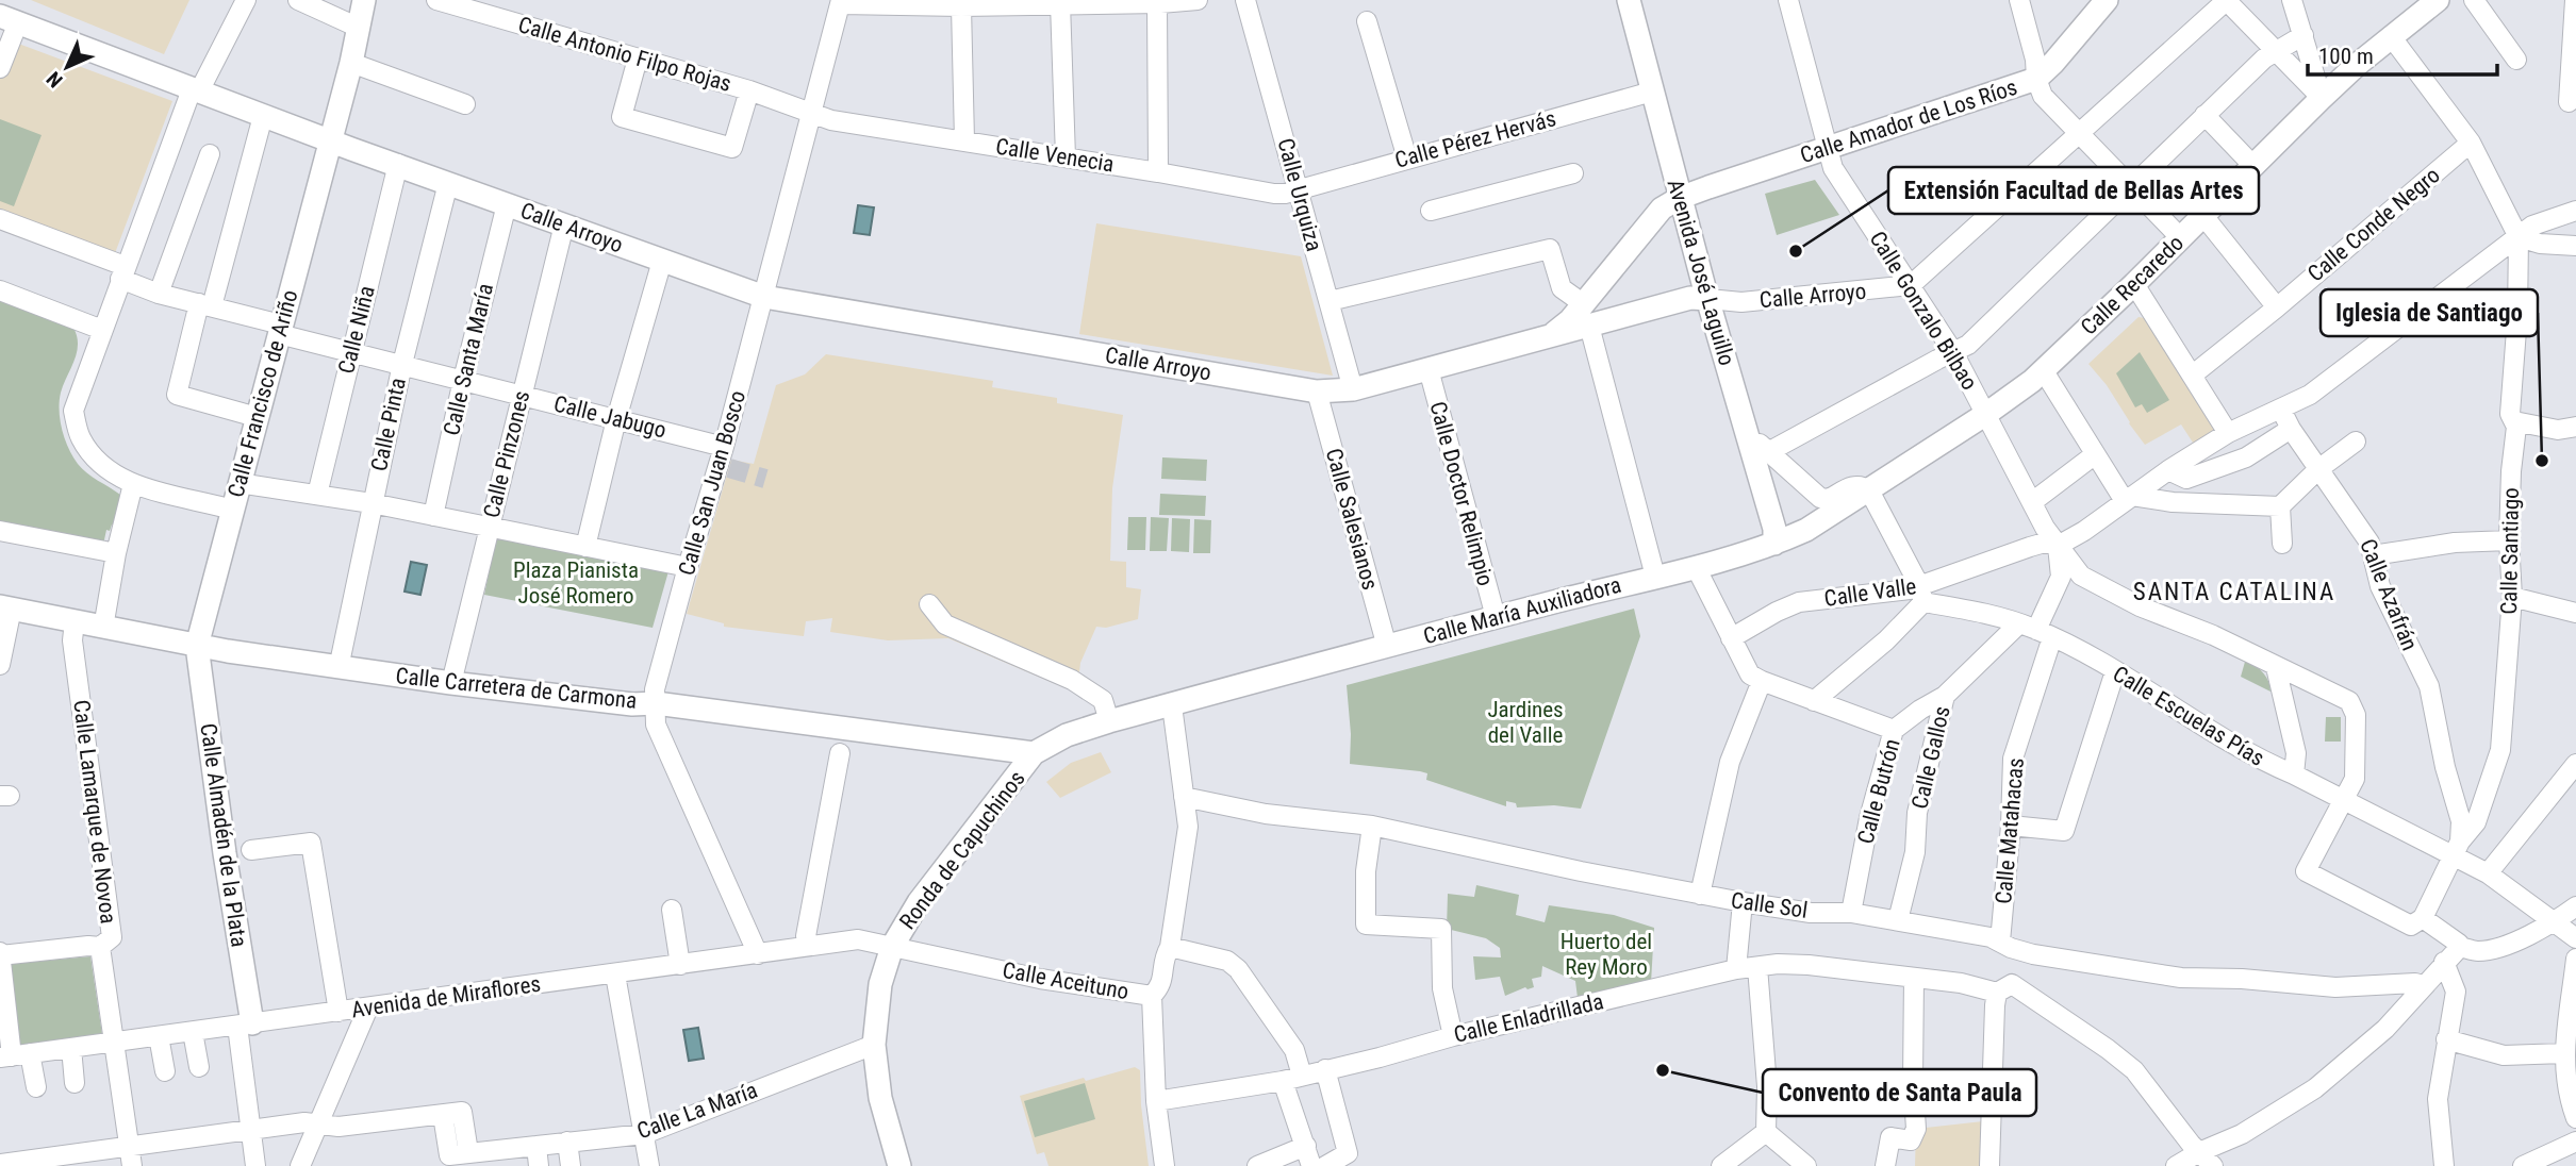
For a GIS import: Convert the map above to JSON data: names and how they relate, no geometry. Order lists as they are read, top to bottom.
{
  "streets": {
    "main road": [
      "Calle Amador de Los Ríos",
      "Calle Arroyo",
      "Avenida José Laguillo",
      "Calle Recaredo",
      "Calle Francisco de Ariño",
      "Calle María Auxiliadora",
      "Calle Carretera de Carmona",
      "Calle Almadén de la Plata",
      "Ronda de Capuchinos"
    ],
    "street": [
      "Calle Antonio Filpo Rojas",
      "Calle Pérez Hervás",
      "Calle Venecia",
      "Calle Urquiza",
      "Calle Conde Negro",
      "Calle Gonzalo Bilbao",
      "Calle Niña",
      "Calle Santa María",
      "Calle Jabugo",
      "Calle Pinta",
      "Calle Pinzones",
      "Calle San Juan Bosco",
      "Calle Doctor Relimpio",
      "Calle Salesianos",
      "Calle Santiago",
      "Calle Valle",
      "Calle Azafrán",
      "Calle Escuelas Pías",
      "Calle Gallos",
      "Calle Butrón",
      "Calle Lamarque de Novoa",
      "Calle Matahacas",
      "Calle Sol",
      "Calle Aceituno",
      "Avenida de Miraflores",
      "Calle Enladrillada",
      "Calle La María"
    ]
  },
  "crossings": [
    ["Calle Antonio Filpo Rojas", "Calle Venecia"],
    ["Calle Antonio Filpo Rojas", "Calle San Juan Bosco"],
    ["Calle Amador de Los Ríos", "Calle Arroyo"],
    ["Calle Amador de Los Ríos", "Avenida José Laguillo"],
    ["Calle Amador de Los Ríos", "Calle Gonzalo Bilbao"],
    ["Calle Pérez Hervás", "Calle Venecia"],
    ["Calle Pérez Hervás", "Calle Urquiza"],
    ["Calle Pérez Hervás", "Avenida José Laguillo"],
    ["Calle Venecia", "Calle Urquiza"],
    ["Calle Venecia", "Calle San Juan Bosco"],
    ["Calle Urquiza", "Calle Arroyo"],
    ["Calle Arroyo", "Avenida José Laguillo"],
    ["Calle Arroyo", "Calle Gonzalo Bilbao"],
    ["Calle Arroyo", "Calle Niña"],
    ["Calle Arroyo", "Calle Santa María"],
    ["Calle Arroyo", "Calle Francisco de Ariño"],
    ["Calle Arroyo", "Calle Pinta"],
    ["Calle Arroyo", "Calle Pinzones"],
    ["Calle Arroyo", "Calle San Juan Bosco"],
    ["Calle Arroyo", "Calle Doctor Relimpio"],
    ["Calle Arroyo", "Calle Salesianos"],
    ["Avenida José Laguillo", "Calle María Auxiliadora"],
    ["Calle Recaredo", "Calle Gonzalo Bilbao"],
    ["Calle Recaredo", "Calle María Auxiliadora"],
    ["Calle Gonzalo Bilbao", "Calle Valle"],
    ["Calle Gonzalo Bilbao", "Calle María Auxiliadora"],
    ["Calle Gonzalo Bilbao", "Calle Escuelas Pías"],
    ["Calle Niña", "Calle Jabugo"],
    ["Calle Santa María", "Calle Jabugo"],
    ["Calle Francisco de Ariño", "Calle Jabugo"],
    ["Calle Francisco de Ariño", "Calle Carretera de Carmona"],
    ["Calle Francisco de Ariño", "Calle Almadén de la Plata"],
    ["Calle Jabugo", "Calle Pinta"],
    ["Calle Jabugo", "Calle Pinzones"],
    ["Calle Jabugo", "Calle San Juan Bosco"],
    ["Calle Pinta", "Calle Carretera de Carmona"],
    ["Calle Pinzones", "Calle Carretera de Carmona"],
    ["Calle San Juan Bosco", "Calle Carretera de Carmona"],
    ["Calle San Juan Bosco", "Avenida de Miraflores"],
    ["Calle Doctor Relimpio", "Calle María Auxiliadora"],
    ["Calle Salesianos", "Calle María Auxiliadora"],
    ["Calle Santiago", "Calle Azafrán"],
    ["Calle Santiago", "Calle Escuelas Pías"],
    ["Calle Valle", "Calle Escuelas Pías"],
    ["Calle Azafrán", "Calle Escuelas Pías"],
    ["Calle María Auxiliadora", "Calle Carretera de Carmona"],
    ["Calle María Auxiliadora", "Ronda de Capuchinos"],
    ["Calle Carretera de Carmona", "Calle Lamarque de Novoa"],
    ["Calle Carretera de Carmona", "Calle Almadén de la Plata"],
    ["Calle Carretera de Carmona", "Ronda de Capuchinos"],
    ["Calle Escuelas Pías", "Calle Gallos"],
    ["Calle Escuelas Pías", "Calle Matahacas"],
    ["Calle Gallos", "Calle Butrón"],
    ["Calle Gallos", "Calle Matahacas"],
    ["Calle Gallos", "Calle Sol"],
    ["Calle Butrón", "Calle Sol"],
    ["Calle Lamarque de Novoa", "Avenida de Miraflores"],
    ["Calle Matahacas", "Calle Sol"],
    ["Calle Almadén de la Plata", "Avenida de Miraflores"],
    ["Ronda de Capuchinos", "Avenida de Miraflores"],
    ["Ronda de Capuchinos", "Calle La María"],
    ["Calle Aceituno", "Avenida de Miraflores"]
  ],
  "districts": ["SANTA CATALINA"],
  "parks": ["Plaza Pianista José Romero", "Jardines del Valle", "Huerto del Rey Moro"],
  "places": ["Extensión Facultad de Bellas Artes", "Iglesia de Santiago", "Convento de Santa Paula"],
  "scale_bar": "100 m",
  "north": "bottom left"
}
